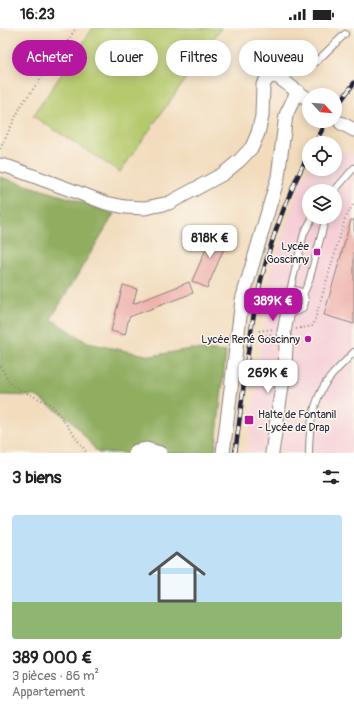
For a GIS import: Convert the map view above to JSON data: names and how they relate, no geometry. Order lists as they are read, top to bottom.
{
  "places": {
    "transit": ["Lycée Goscinny", "Halte de Fontanil - Lycée de Drap"],
    "other": ["Lycée René Goscinny"]
  },
  "north": "bottom right",
  "page": {
    "status": "16:23",
    "chip": [
      "Acheter",
      "Louer",
      "Filtres",
      "Nouveau"
    ],
    "price": ["818K €", "389K €", "269K €"],
    "heading": "3 biens",
    "list": [
      {
        "name": "389 000 €",
        "note": "3 pièces · 86 m² · Appartement"
      }
    ]
  }
}
